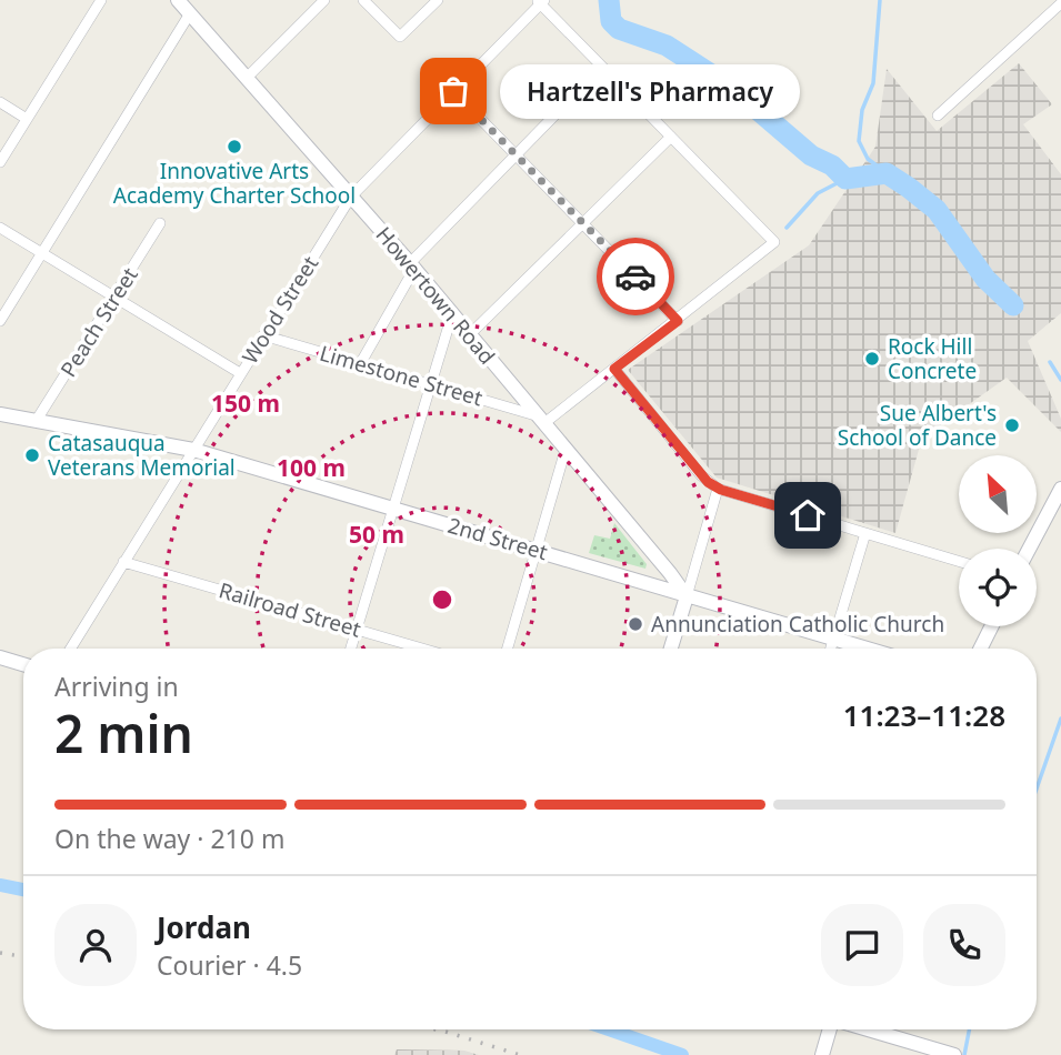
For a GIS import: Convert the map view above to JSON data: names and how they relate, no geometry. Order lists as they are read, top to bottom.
{
  "streets": {
    "main road": ["Howertown Road", "2nd Street"],
    "street": [
      "Wood Street",
      "Peach Street",
      "Limestone Street",
      "Railroad Street"
    ]
  },
  "crossings": [
    ["Howertown Road", "Wood Street"],
    ["Howertown Road", "Limestone Street"],
    ["Howertown Road", "2nd Street"],
    ["Wood Street", "Limestone Street"],
    ["Wood Street", "2nd Street"],
    ["Wood Street", "Railroad Street"],
    ["Peach Street", "2nd Street"]
  ],
  "places": [
    "Hartzell's Pharmacy",
    "Innovative Arts Academy Charter School",
    "Rock Hill Concrete",
    "Sue Albert's School of Dance",
    "Catasauqua Veterans Memorial",
    "Annunciation Catholic Church"
  ],
  "north": "top left",
  "page": {
    "bubble": "Hartzell's Pharmacy",
    "heading": ["2 min", "Arriving in", "11:23–11:28"],
    "panel": ["Jordan", "Courier · 4.5"],
    "bar": "On the way · 210 m"
  },
  "rings": ["150 m", "100 m", "50 m"]
}
